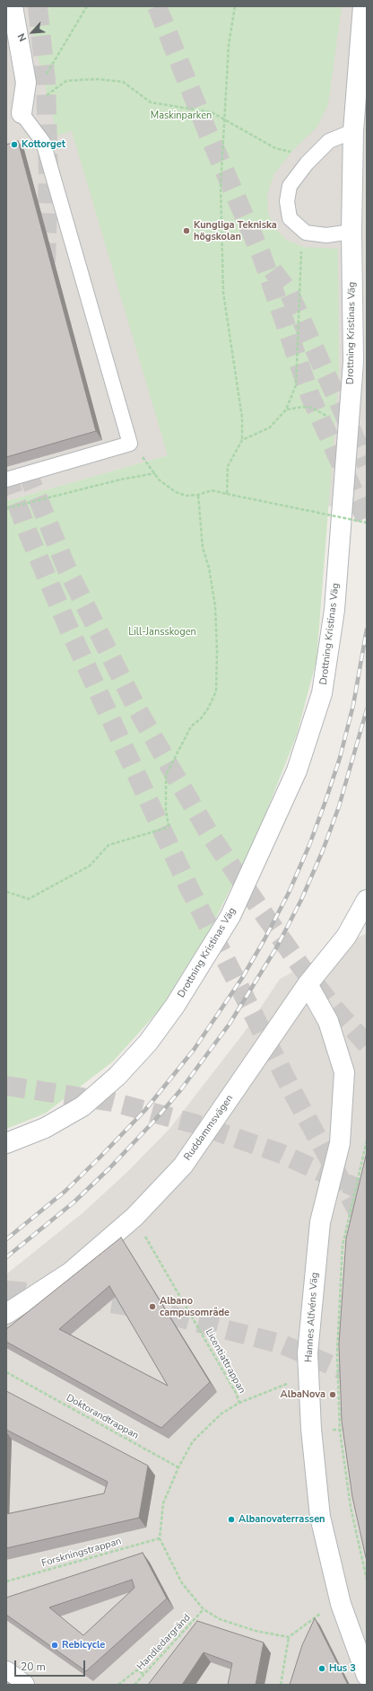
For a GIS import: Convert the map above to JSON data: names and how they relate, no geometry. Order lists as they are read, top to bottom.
{
  "streets": {
    "street": ["Drottning Kristinas Väg", "Ruddammsvägen", "Hannes Alfvéns Väg"],
    "path": [
      "Licentiattrappan",
      "Doktorandtrappan",
      "Forskningstrappan",
      "Handledargränd"
    ]
  },
  "crossings": [
    ["Ruddammsvägen", "Hannes Alfvéns Väg"]
  ],
  "parks": ["Maskinparken", "Lill-Jansskogen"],
  "places": [
    "Kottorget",
    "Kungliga Tekniska högskolan",
    "Albano campusområde",
    "AlbaNova",
    "Albanovaterrassen",
    "Rebicycle",
    "Hus 3"
  ],
  "scale_bar": "20 m",
  "north": "bottom left"
}
